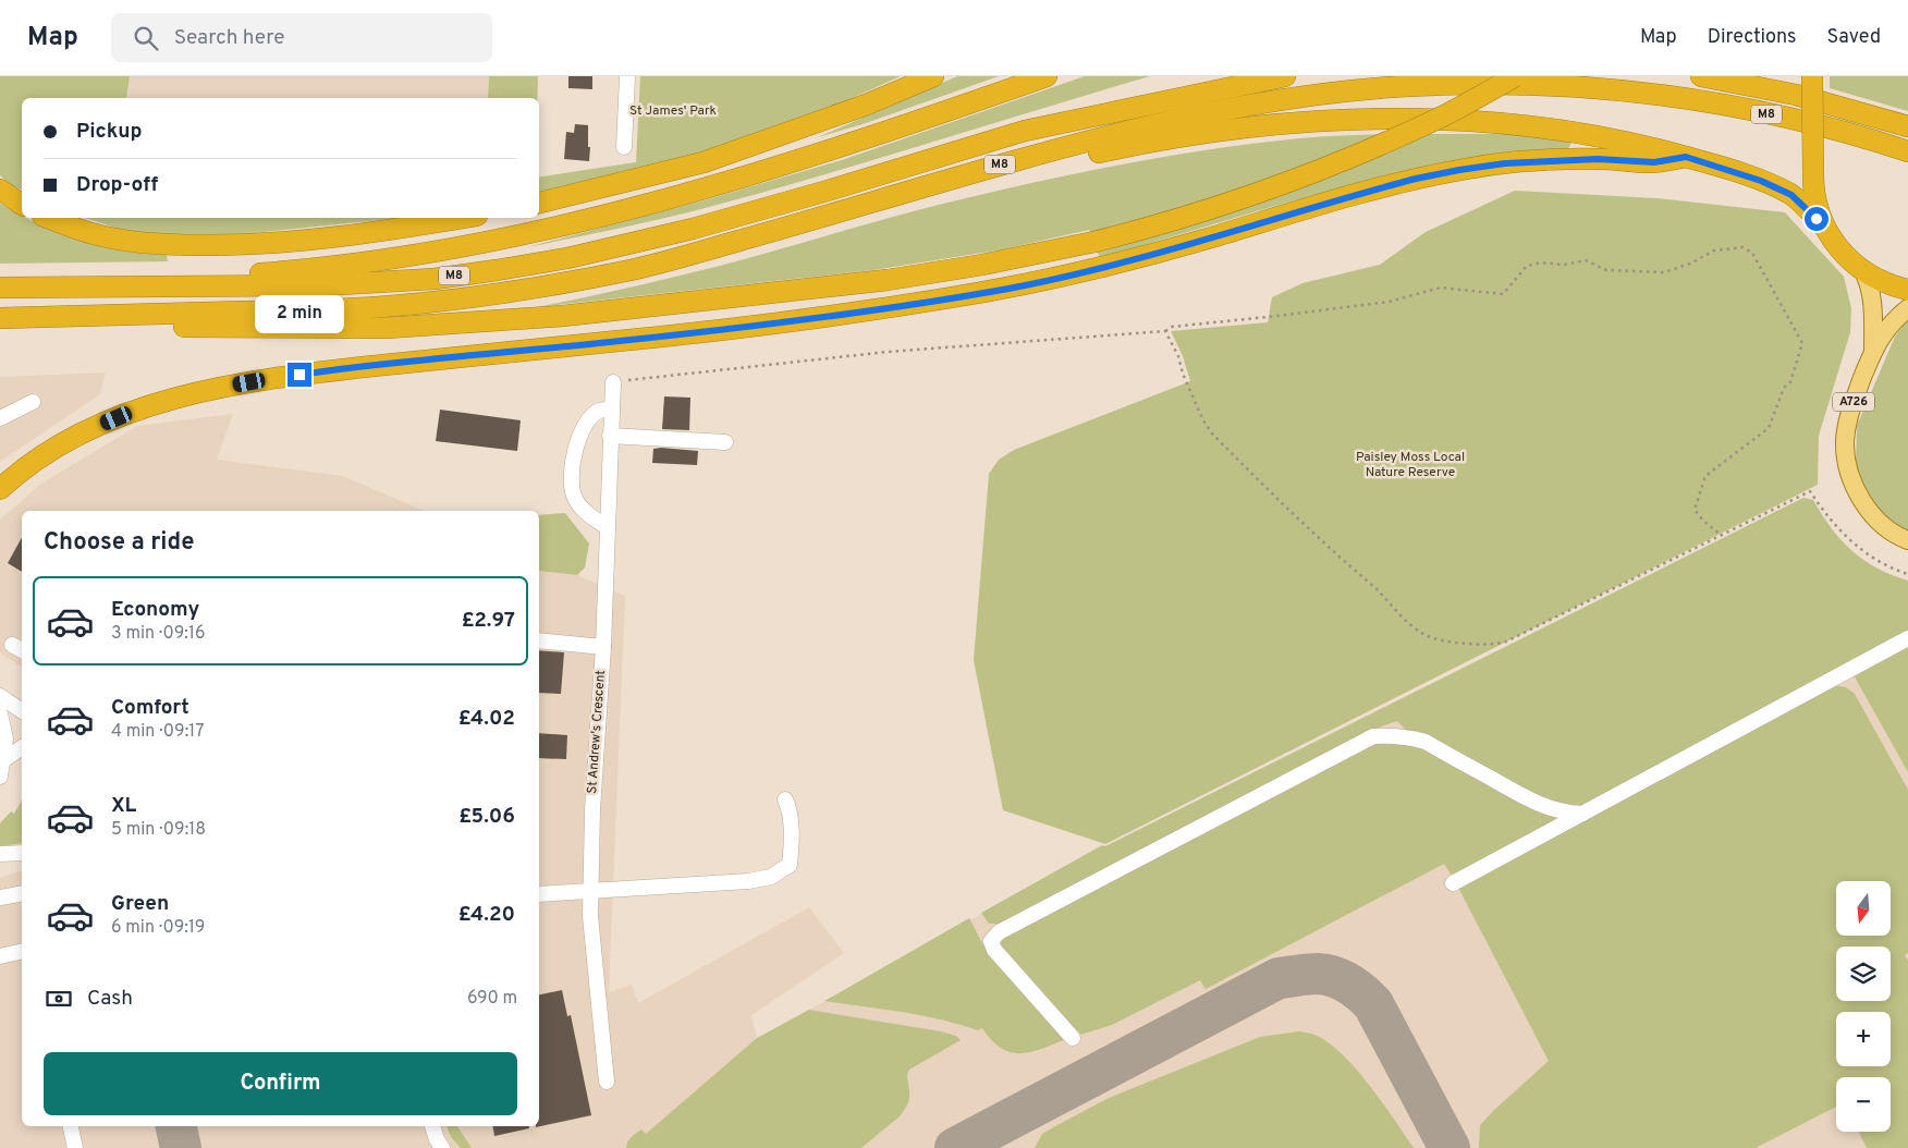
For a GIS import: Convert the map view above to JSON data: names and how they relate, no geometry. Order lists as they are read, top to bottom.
{
  "streets": {
    "highway": ["M8"],
    "main road": ["A726"],
    "street": ["St Andrew's Crescent"]
  },
  "parks": ["St James' Park", "Paisley Moss Local Nature Reserve"],
  "north": "bottom",
  "page": {
    "header": "Map",
    "search": "Search here",
    "nav": ["Map", "Directions", "Saved"],
    "banner": ["Pickup", "Drop-off"],
    "bubble": "2 min",
    "heading": "Choose a ride",
    "list": [
      {
        "name": "Economy",
        "note": "3 min · 09:16",
        "value": "£2.97"
      },
      {
        "name": "Comfort",
        "note": "4 min · 09:17",
        "value": "£4.02"
      },
      {
        "name": "XL",
        "note": "5 min · 09:18",
        "value": "£5.06"
      },
      {
        "name": "Green",
        "note": "6 min · 09:19",
        "value": "£4.20"
      }
    ],
    "map_buttons": ["+", "−"],
    "pay": ["Cash", "690 m"],
    "buttons": "Confirm"
  }
}
